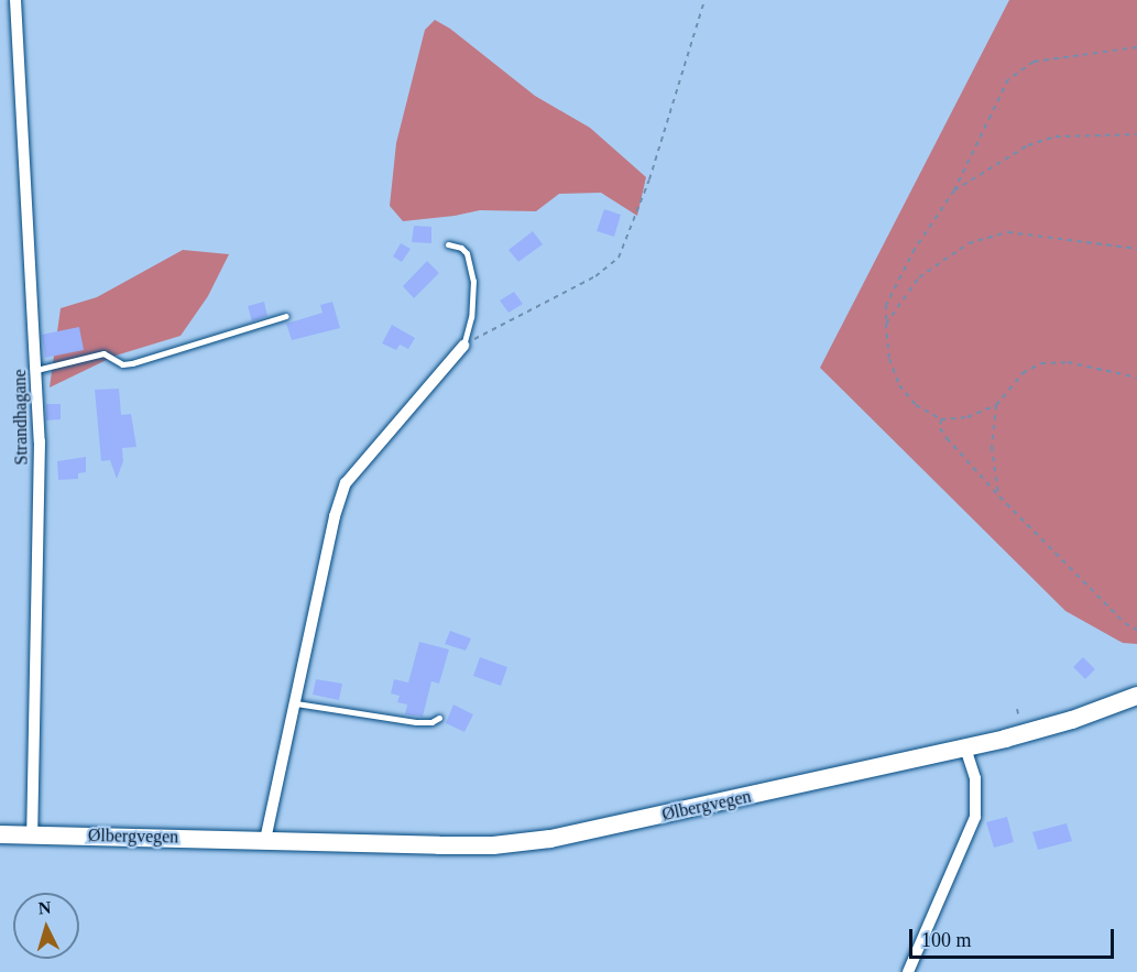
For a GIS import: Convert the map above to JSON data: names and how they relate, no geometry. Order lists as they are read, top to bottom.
{
  "streets": {
    "main road": ["Ølbergvegen"],
    "street": ["Strandhagane"]
  },
  "crossings": [
    ["Strandhagane", "Ølbergvegen"]
  ],
  "scale_bar": "100 m",
  "north": "top"
}
